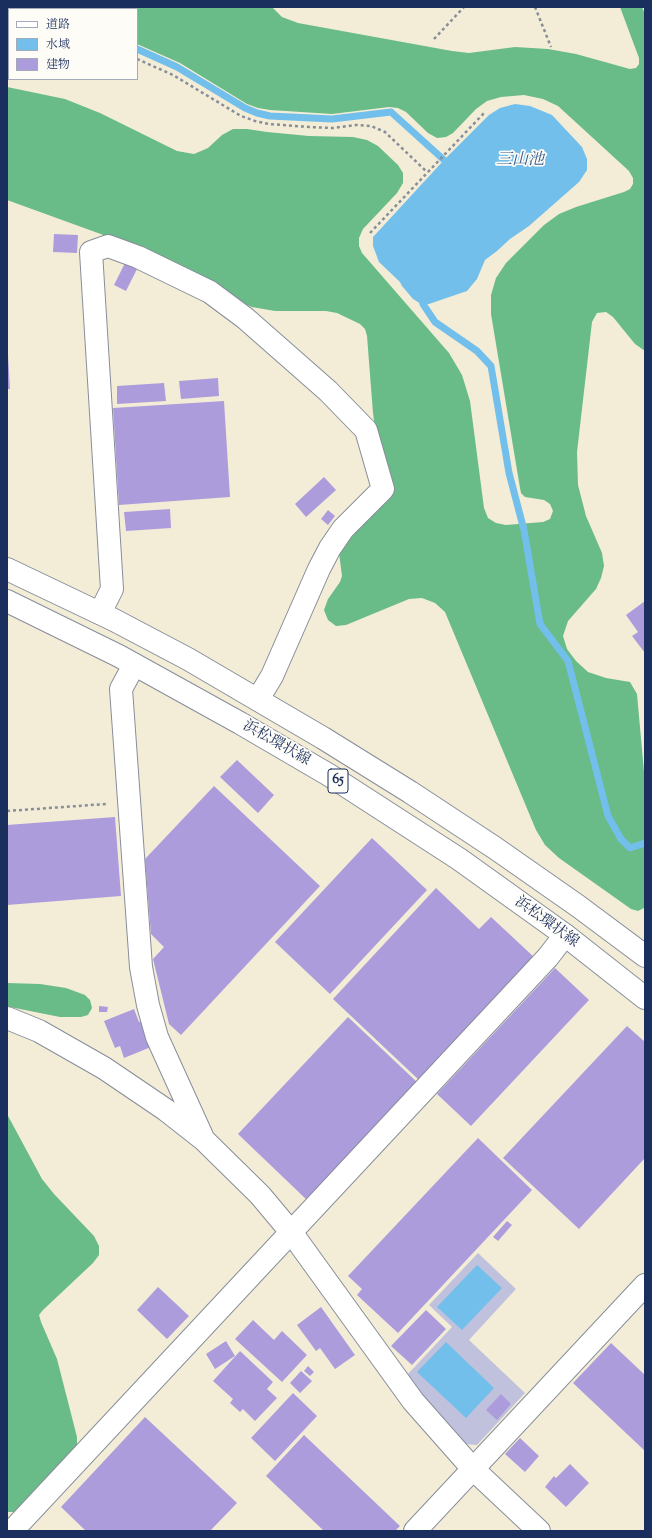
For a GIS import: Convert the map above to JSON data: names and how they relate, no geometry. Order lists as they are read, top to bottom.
{
  "streets": {
    "street": ["浜松環状線", "65"]
  },
  "water": ["三山池"],
  "legend": ["道路", "水域", "建物"]
}
